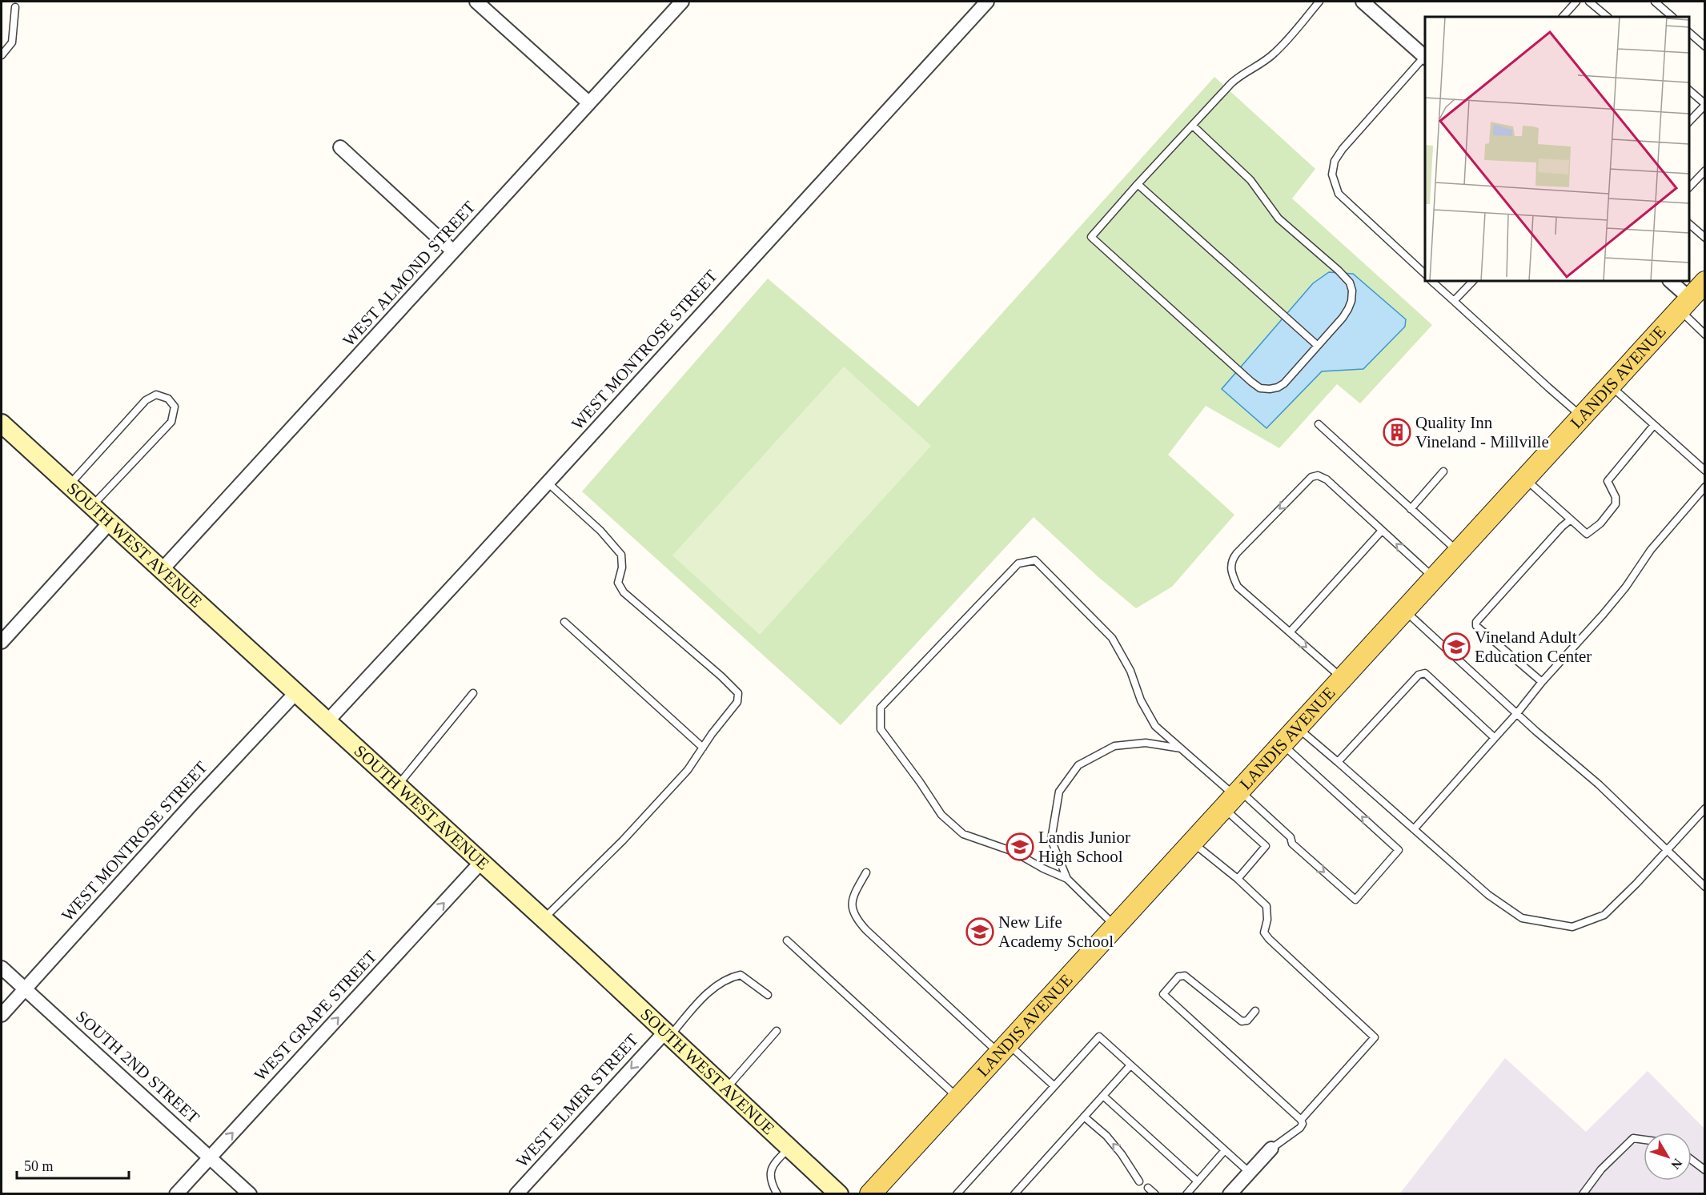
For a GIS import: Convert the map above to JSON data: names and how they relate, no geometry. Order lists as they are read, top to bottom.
{
  "streets": {
    "main road": ["LANDIS AVENUE"],
    "street": [
      "WEST ALMOND STREET",
      "WEST MONTROSE STREET",
      "SOUTH WEST AVENUE",
      "WEST GRAPE STREET",
      "SOUTH 2ND STREET",
      "WEST ELMER STREET"
    ]
  },
  "crossings": [
    ["WEST ALMOND STREET", "SOUTH WEST AVENUE"],
    ["WEST MONTROSE STREET", "SOUTH WEST AVENUE"],
    ["WEST MONTROSE STREET", "SOUTH 2ND STREET"],
    ["SOUTH WEST AVENUE", "WEST GRAPE STREET"],
    ["SOUTH WEST AVENUE", "WEST ELMER STREET"],
    ["WEST GRAPE STREET", "SOUTH 2ND STREET"]
  ],
  "one_way": ["WEST GRAPE STREET", "WEST ELMER STREET"],
  "places": {
    "building": ["Quality Inn Vineland - Millville"],
    "school or university": ["Vineland Adult Education Center", "Landis Junior High School", "New Life Academy School"]
  },
  "scale_bar": "50 m",
  "north": "bottom right"
}
